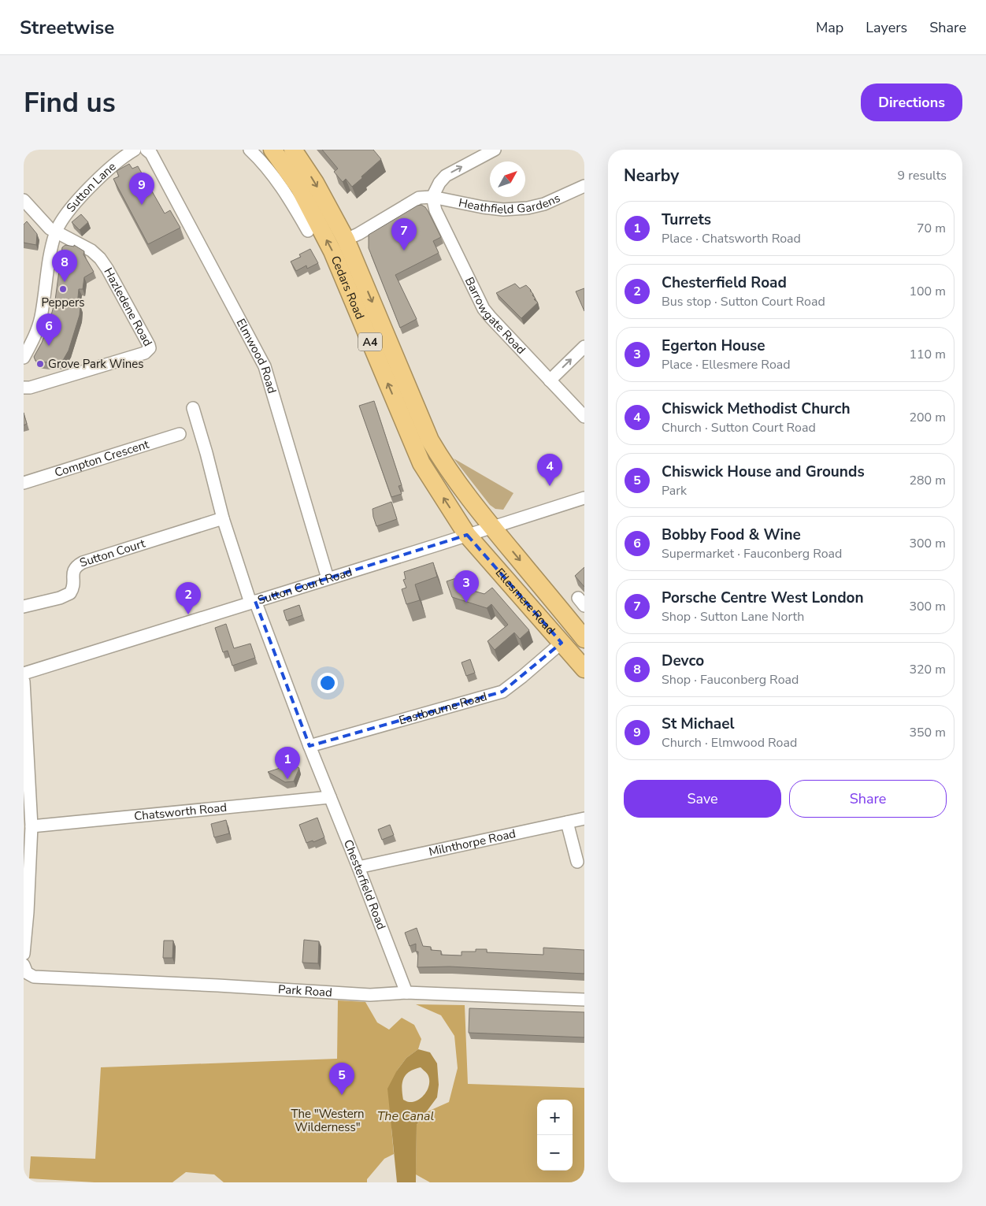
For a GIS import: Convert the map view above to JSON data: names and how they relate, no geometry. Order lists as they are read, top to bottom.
{
  "streets": {
    "highway": ["Cedars Road", "A4", "Ellesmere Road"],
    "street": [
      "Sutton Lane",
      "Heathfield Gardens",
      "Hazledene Road",
      "Barrowgate Road",
      "Elmwood Road",
      "Compton Crescent",
      "Sutton Court",
      "Sutton Court Road",
      "Eastbourne Road",
      "Chatsworth Road",
      "Milnthorpe Road",
      "Chesterfield Road",
      "Park Road"
    ]
  },
  "crossings": [
    ["Sutton Lane", "Hazledene Road"],
    ["Heathfield Gardens", "Barrowgate Road"],
    ["Cedars Road", "Sutton Court Road"],
    ["Cedars Road", "Ellesmere Road"],
    ["Elmwood Road", "Sutton Court Road"],
    ["Sutton Court", "Chesterfield Road"],
    ["Sutton Court Road", "Ellesmere Road"],
    ["Sutton Court Road", "Chesterfield Road"],
    ["Ellesmere Road", "Eastbourne Road"],
    ["Eastbourne Road", "Chesterfield Road"],
    ["Chatsworth Road", "Chesterfield Road"],
    ["Milnthorpe Road", "Chesterfield Road"],
    ["Chesterfield Road", "Park Road"]
  ],
  "water": ["The Canal"],
  "parks": ["The \"Western Wilderness\""],
  "places": ["Peppers", "Grove Park Wines"],
  "north": "top right",
  "page": {
    "header": "Streetwise",
    "nav": ["Map", "Layers", "Share"],
    "buttons": [
      "Directions",
      ["Save", "Share"]
    ],
    "title": "Find us",
    "heading": ["Nearby", "9 results"],
    "pins": [
      "9",
      "7",
      "8",
      "6",
      "4",
      "3",
      "2",
      "1",
      "5"
    ],
    "list": [
      {
        "mark": "1",
        "name": "Turrets",
        "note": "Place · Chatsworth Road",
        "value": "70 m"
      },
      {
        "mark": "2",
        "name": "Chesterfield Road",
        "note": "Bus stop · Sutton Court Road",
        "value": "100 m"
      },
      {
        "mark": "3",
        "name": "Egerton House",
        "note": "Place · Ellesmere Road",
        "value": "110 m"
      },
      {
        "mark": "4",
        "name": "Chiswick Methodist Church",
        "note": "Church · Sutton Court Road",
        "value": "200 m"
      },
      {
        "mark": "5",
        "name": "Chiswick House and Grounds",
        "note": "Park",
        "value": "280 m"
      },
      {
        "mark": "6",
        "name": "Bobby Food & Wine",
        "note": "Supermarket · Fauconberg Road",
        "value": "300 m"
      },
      {
        "mark": "7",
        "name": "Porsche Centre West London",
        "note": "Shop · Sutton Lane North",
        "value": "300 m"
      },
      {
        "mark": "8",
        "name": "Devco",
        "note": "Shop · Fauconberg Road",
        "value": "320 m"
      },
      {
        "mark": "9",
        "name": "St Michael",
        "note": "Church · Elmwood Road",
        "value": "350 m"
      }
    ],
    "map_buttons": ["+", "−"]
  }
}
